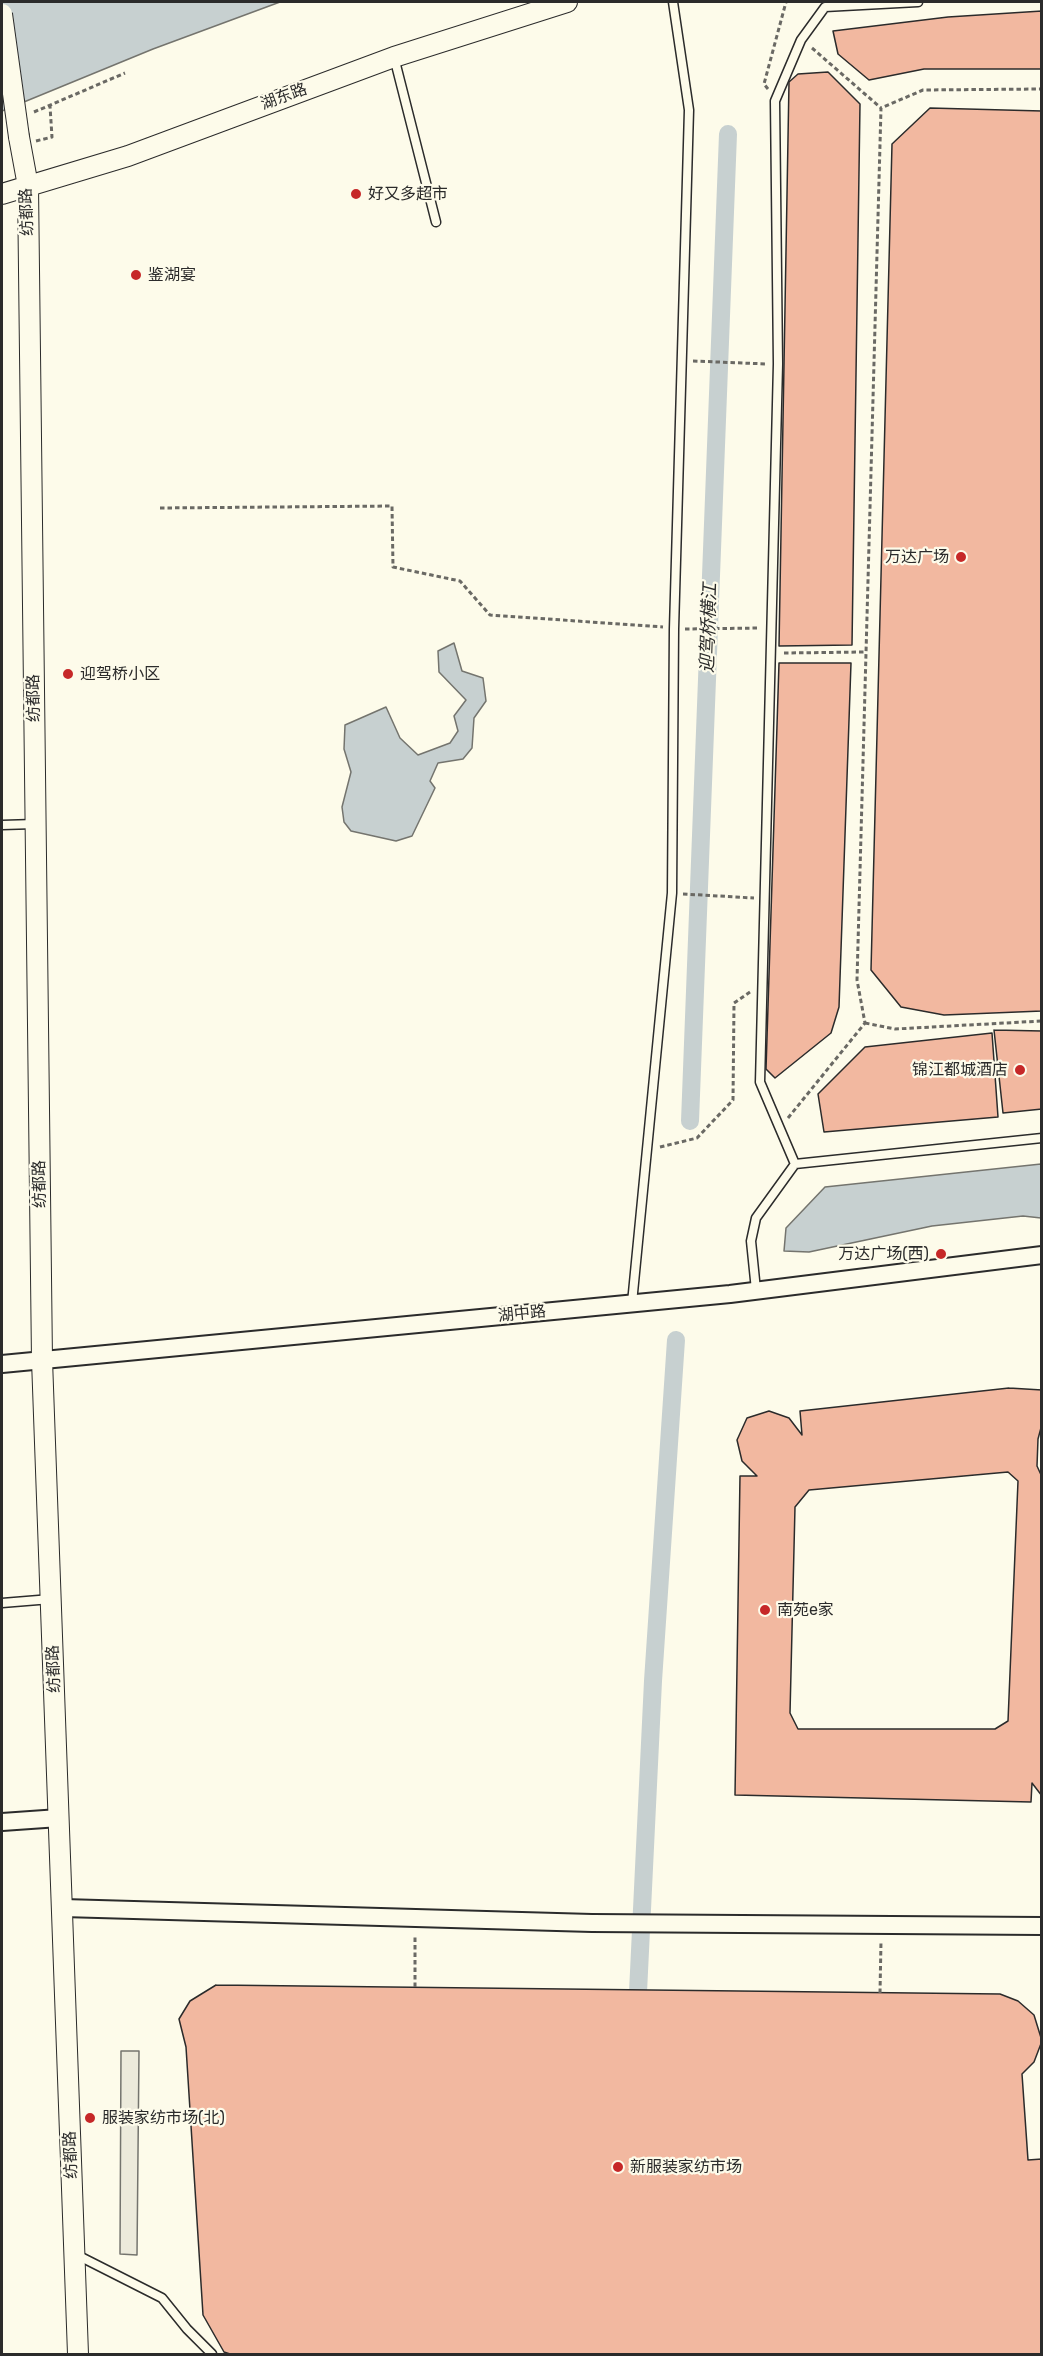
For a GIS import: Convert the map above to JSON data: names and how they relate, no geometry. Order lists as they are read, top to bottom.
{
  "streets": {
    "street": ["湖东路", "纺都路", "湖中路"]
  },
  "crossings": [
    ["湖东路", "纺都路"],
    ["纺都路", "湖中路"]
  ],
  "water": ["迎驾桥横江"],
  "places": [
    "好又多超市",
    "鉴湖宴",
    "万达广场",
    "迎驾桥小区",
    "锦江都城酒店",
    "万达广场(西)",
    "南苑e家",
    "服装家纺市场(北)",
    "新服装家纺市场"
  ]
}
